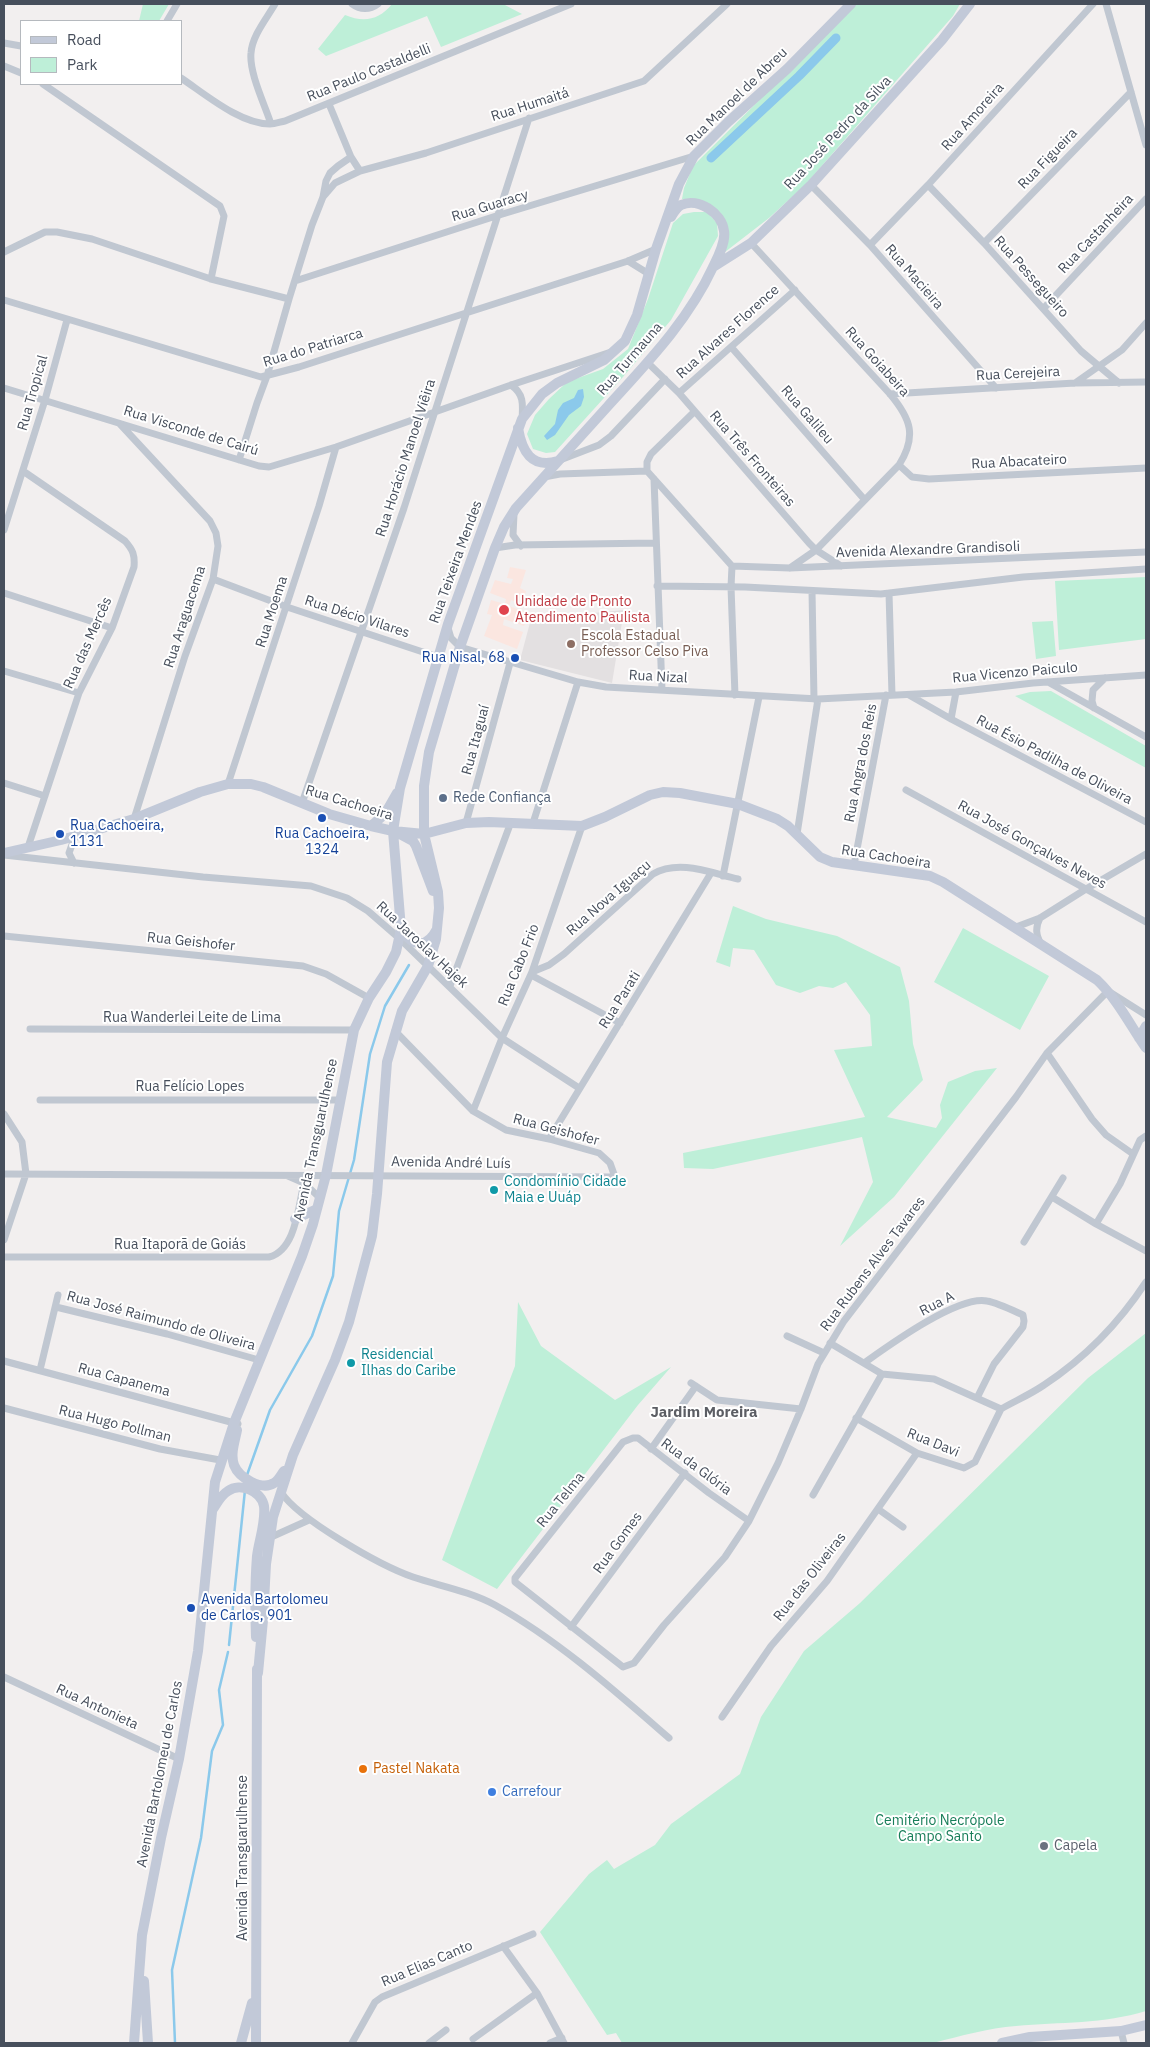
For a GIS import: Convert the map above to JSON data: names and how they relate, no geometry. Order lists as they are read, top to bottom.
{
  "streets": {
    "main road": [
      "Rua Manoel de Abreu",
      "Rua José Pedro da Silva",
      "Rua Turmauna",
      "Rua Teixeira Mendes",
      "Rua Cachoeira",
      "Avenida Transguarulhense",
      "Avenida Bartolomeu de Carlos"
    ],
    "street": [
      "Rua Paulo Castaldelli",
      "Rua Humaitá",
      "Rua Amoreira",
      "Rua Figueira",
      "Rua Guaracy",
      "Rua Castanheira",
      "Rua Macieira",
      "Rua Pessegueiro",
      "Rua Alvares Florence",
      "Rua do Patriarca",
      "Rua Goiabeira",
      "Rua Cerejeira",
      "Rua Tropical",
      "Rua Galileu",
      "Rua Visconde de Cairú",
      "Rua Horácio Manoel Viêira",
      "Rua Três Fronteiras",
      "Rua Abacateiro",
      "Avenida Alexandre Grandisoli",
      "Rua Moema",
      "Rua Araguacema",
      "Rua Décio Vilares",
      "Rua das Mercês",
      "Rua Vicenzo Paiculo",
      "Rua Nizal",
      "Rua Itaguaí",
      "Rua Ésio Padilha de Oliveira",
      "Rua Angra dos Reis",
      "Rua José Gonçalves Neves",
      "Rua Nova Iguaçu",
      "Rua Geishofer",
      "Rua Jaroslav Hajek",
      "Rua Cabo Frio",
      "Rua Parati",
      "Rua Wanderlei Leite de Lima",
      "Rua Felício Lopes",
      "Avenida André Luís",
      "Rua Itaporã de Goiás",
      "Rua Rubens Alves Tavares",
      "Rua A",
      "Rua José Raimundo de Oliveira",
      "Rua Capanema",
      "Rua Hugo Pollman",
      "Rua Davi",
      "Rua da Glória",
      "Rua Telma",
      "Rua Gomes",
      "Rua das Oliveiras",
      "Rua Antonieta",
      "Rua Elias Canto"
    ]
  },
  "crossings": [
    ["Rua Manoel de Abreu", "Rua Guaracy"],
    ["Rua Manoel de Abreu", "Rua Turmauna"],
    ["Rua Humaitá", "Rua Guaracy"],
    ["Rua Humaitá", "Rua do Patriarca"],
    ["Rua Humaitá", "Rua Visconde de Cairú"],
    ["Rua Humaitá", "Rua Horácio Manoel Viêira"],
    ["Rua Amoreira", "Rua Macieira"],
    ["Rua Amoreira", "Rua Pessegueiro"],
    ["Rua José Pedro da Silva", "Rua Macieira"],
    ["Rua José Pedro da Silva", "Rua Turmauna"],
    ["Rua José Pedro da Silva", "Rua Goiabeira"],
    ["Rua Figueira", "Rua Pessegueiro"],
    ["Rua Guaracy", "Rua Horácio Manoel Viêira"],
    ["Rua Castanheira", "Rua Pessegueiro"],
    ["Rua Macieira", "Rua Cerejeira"],
    ["Rua Pessegueiro", "Rua Cerejeira"],
    ["Rua Alvares Florence", "Rua Goiabeira"],
    ["Rua Alvares Florence", "Rua Galileu"],
    ["Rua Alvares Florence", "Rua Três Fronteiras"],
    ["Rua do Patriarca", "Rua Tropical"],
    ["Rua do Patriarca", "Rua Horácio Manoel Viêira"],
    ["Rua Turmauna", "Rua Três Fronteiras"],
    ["Rua Goiabeira", "Rua Cerejeira"],
    ["Rua Goiabeira", "Rua Galileu"],
    ["Rua Goiabeira", "Rua Três Fronteiras"],
    ["Rua Goiabeira", "Rua Abacateiro"],
    ["Rua Goiabeira", "Avenida Alexandre Grandisoli"],
    ["Rua Tropical", "Rua Visconde de Cairú"],
    ["Rua Tropical", "Rua das Mercês"],
    ["Rua Visconde de Cairú", "Rua Horácio Manoel Viêira"],
    ["Rua Visconde de Cairú", "Rua Teixeira Mendes"],
    ["Rua Visconde de Cairú", "Rua Moema"],
    ["Rua Visconde de Cairú", "Rua Araguacema"],
    ["Rua Horácio Manoel Viêira", "Rua Décio Vilares"],
    ["Rua Horácio Manoel Viêira", "Rua Cachoeira"],
    ["Rua Três Fronteiras", "Avenida Alexandre Grandisoli"],
    ["Rua Teixeira Mendes", "Rua Décio Vilares"],
    ["Rua Teixeira Mendes", "Rua Cachoeira"],
    ["Rua Teixeira Mendes", "Avenida Transguarulhense"],
    ["Rua Moema", "Rua Décio Vilares"],
    ["Rua Moema", "Rua Cachoeira"],
    ["Rua Araguacema", "Rua Décio Vilares"],
    ["Rua Araguacema", "Rua Cachoeira"],
    ["Rua das Mercês", "Rua Cachoeira"],
    ["Rua Vicenzo Paiculo", "Rua Nizal"],
    ["Rua Vicenzo Paiculo", "Rua Ésio Padilha de Oliveira"],
    ["Rua Vicenzo Paiculo", "Rua Angra dos Reis"],
    ["Rua Nizal", "Rua Itaguaí"],
    ["Rua Nizal", "Rua Angra dos Reis"],
    ["Rua Itaguaí", "Rua Cachoeira"],
    ["Rua Angra dos Reis", "Rua Cachoeira"],
    ["Rua Cachoeira", "Rua Jaroslav Hajek"],
    ["Rua Cachoeira", "Rua Cabo Frio"],
    ["Rua Cachoeira", "Avenida Transguarulhense"],
    ["Rua Cachoeira", "Rua Rubens Alves Tavares"],
    ["Rua Nova Iguaçu", "Rua Cabo Frio"],
    ["Rua Nova Iguaçu", "Rua Parati"],
    ["Rua Geishofer", "Rua Cabo Frio"],
    ["Rua Geishofer", "Rua Parati"],
    ["Rua Geishofer", "Avenida Transguarulhense"],
    ["Rua Geishofer", "Avenida André Luís"],
    ["Rua Jaroslav Hajek", "Rua Cabo Frio"],
    ["Rua Jaroslav Hajek", "Rua Parati"],
    ["Rua Jaroslav Hajek", "Avenida Transguarulhense"],
    ["Rua Wanderlei Leite de Lima", "Avenida Transguarulhense"],
    ["Rua Felício Lopes", "Avenida Transguarulhense"],
    ["Avenida Transguarulhense", "Avenida André Luís"],
    ["Avenida Transguarulhense", "Rua José Raimundo de Oliveira"],
    ["Avenida Transguarulhense", "Rua Capanema"],
    ["Avenida André Luís", "Rua Itaporã de Goiás"],
    ["Rua Rubens Alves Tavares", "Rua da Glória"],
    ["Rua Rubens Alves Tavares", "Rua Telma"],
    ["Rua Rubens Alves Tavares", "Rua Gomes"],
    ["Rua Davi", "Rua das Oliveiras"],
    ["Rua da Glória", "Rua Telma"],
    ["Rua da Glória", "Rua Gomes"],
    ["Rua Telma", "Rua Gomes"],
    ["Rua Antonieta", "Avenida Bartolomeu de Carlos"]
  ],
  "districts": ["Jardim Moreira"],
  "parks": ["Cemitério Necrópole Campo Santo"],
  "places": [
    "Unidade de Pronto Atendimento Paulista",
    "Escola Estadual Professor Celso Piva",
    "Rua Nisal, 68",
    "Rede Confiança",
    "Rua Cachoeira, 1324",
    "Rua Cachoeira, 1131",
    "Condomínio Cidade Maia e Uuáp",
    "Residencial Ilhas do Caribe",
    "Avenida Bartolomeu de Carlos, 901",
    "Pastel Nakata",
    "Carrefour",
    "Capela"
  ],
  "legend": ["Road", "Park"]
}
